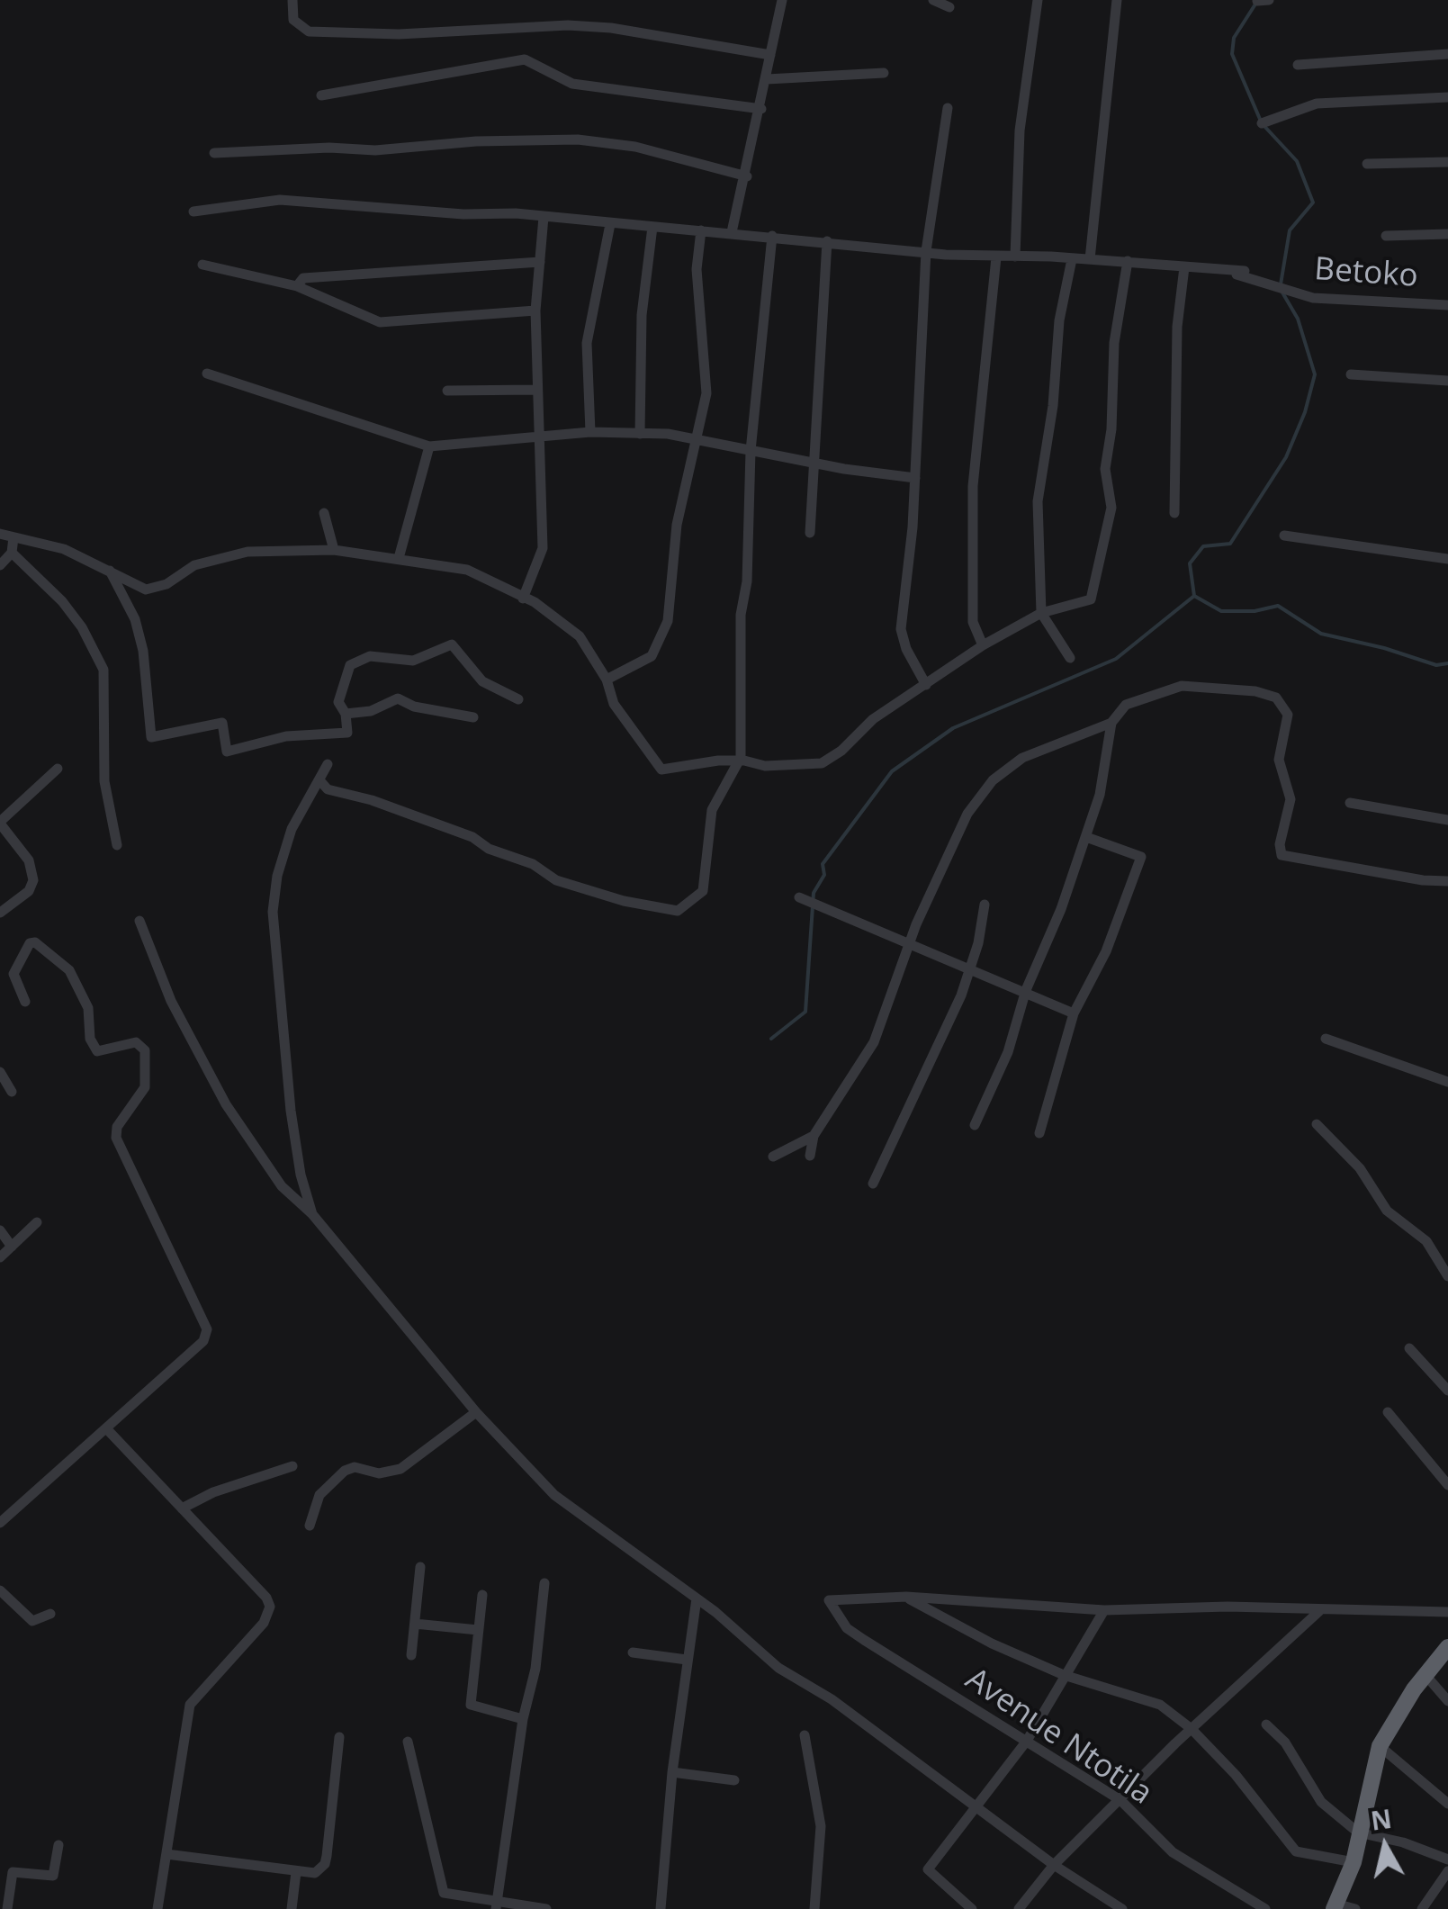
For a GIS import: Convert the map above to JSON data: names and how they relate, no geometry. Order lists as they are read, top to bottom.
{
  "streets": {
    "street": ["Betoko", "Avenue Ntotila"]
  },
  "north": "top"
}
